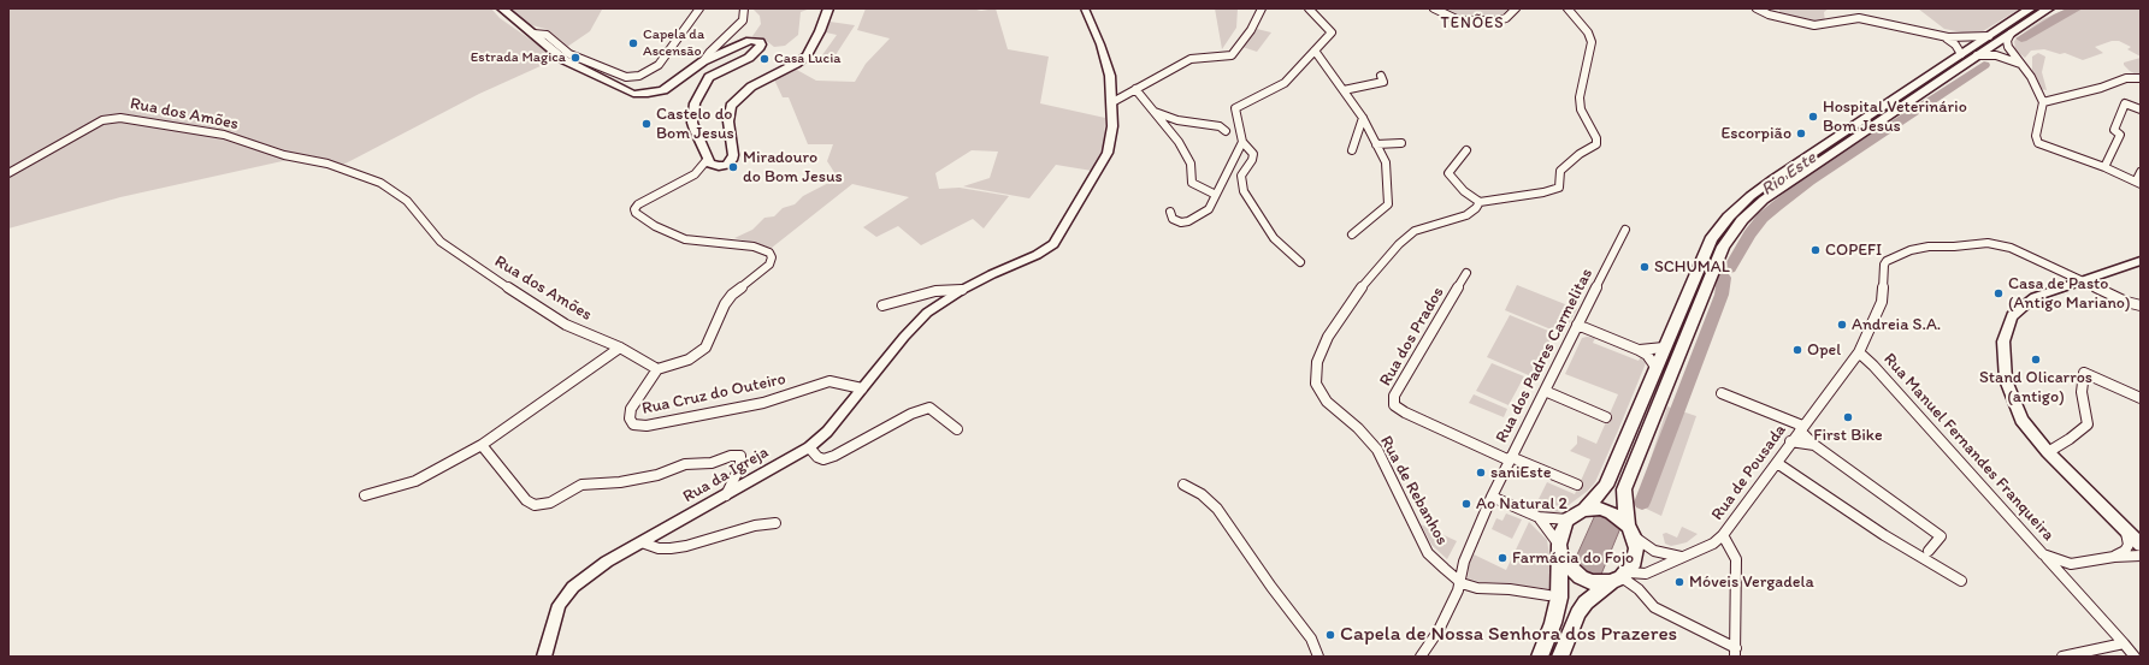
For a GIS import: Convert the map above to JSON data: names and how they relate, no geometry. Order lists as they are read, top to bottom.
{
  "streets": {
    "street": [
      "Rua dos Amões",
      "Rua dos Prados",
      "Rua dos Padres Carmelitas",
      "Rua Cruz do Outeiro",
      "Rua Manuel Fernandes Franqueira",
      "Rua de Pousada",
      "Rua da Igreja",
      "Rua de Rebanhos"
    ]
  },
  "crossings": [
    ["Rua dos Amões", "Rua Cruz do Outeiro"],
    ["Rua dos Prados", "Rua dos Padres Carmelitas"],
    ["Rua dos Padres Carmelitas", "Rua de Rebanhos"],
    ["Rua Cruz do Outeiro", "Rua da Igreja"],
    ["Rua Manuel Fernandes Franqueira", "Rua de Pousada"]
  ],
  "districts": ["TENÕES"],
  "water": ["Rio Este"],
  "places": [
    "Capela da Ascensão",
    "Estrada Magica",
    "Casa Lucia",
    "Hospital Veterinário Bom Jesus",
    "Castelo do Bom Jesus",
    "Escorpião",
    "Miradouro do Bom Jesus",
    "COPEFI",
    "SCHUMAL",
    "Casa de Pasto (Antigo Mariano)",
    "Andreia S.A.",
    "Opel",
    "Stand Olicarros (antigo)",
    "First Bike",
    "saniEste",
    "Ao Natural 2",
    "Farmácia do Fojo",
    "Móveis Vergadela",
    "Capela de Nossa Senhora dos Prazeres"
  ]
}
